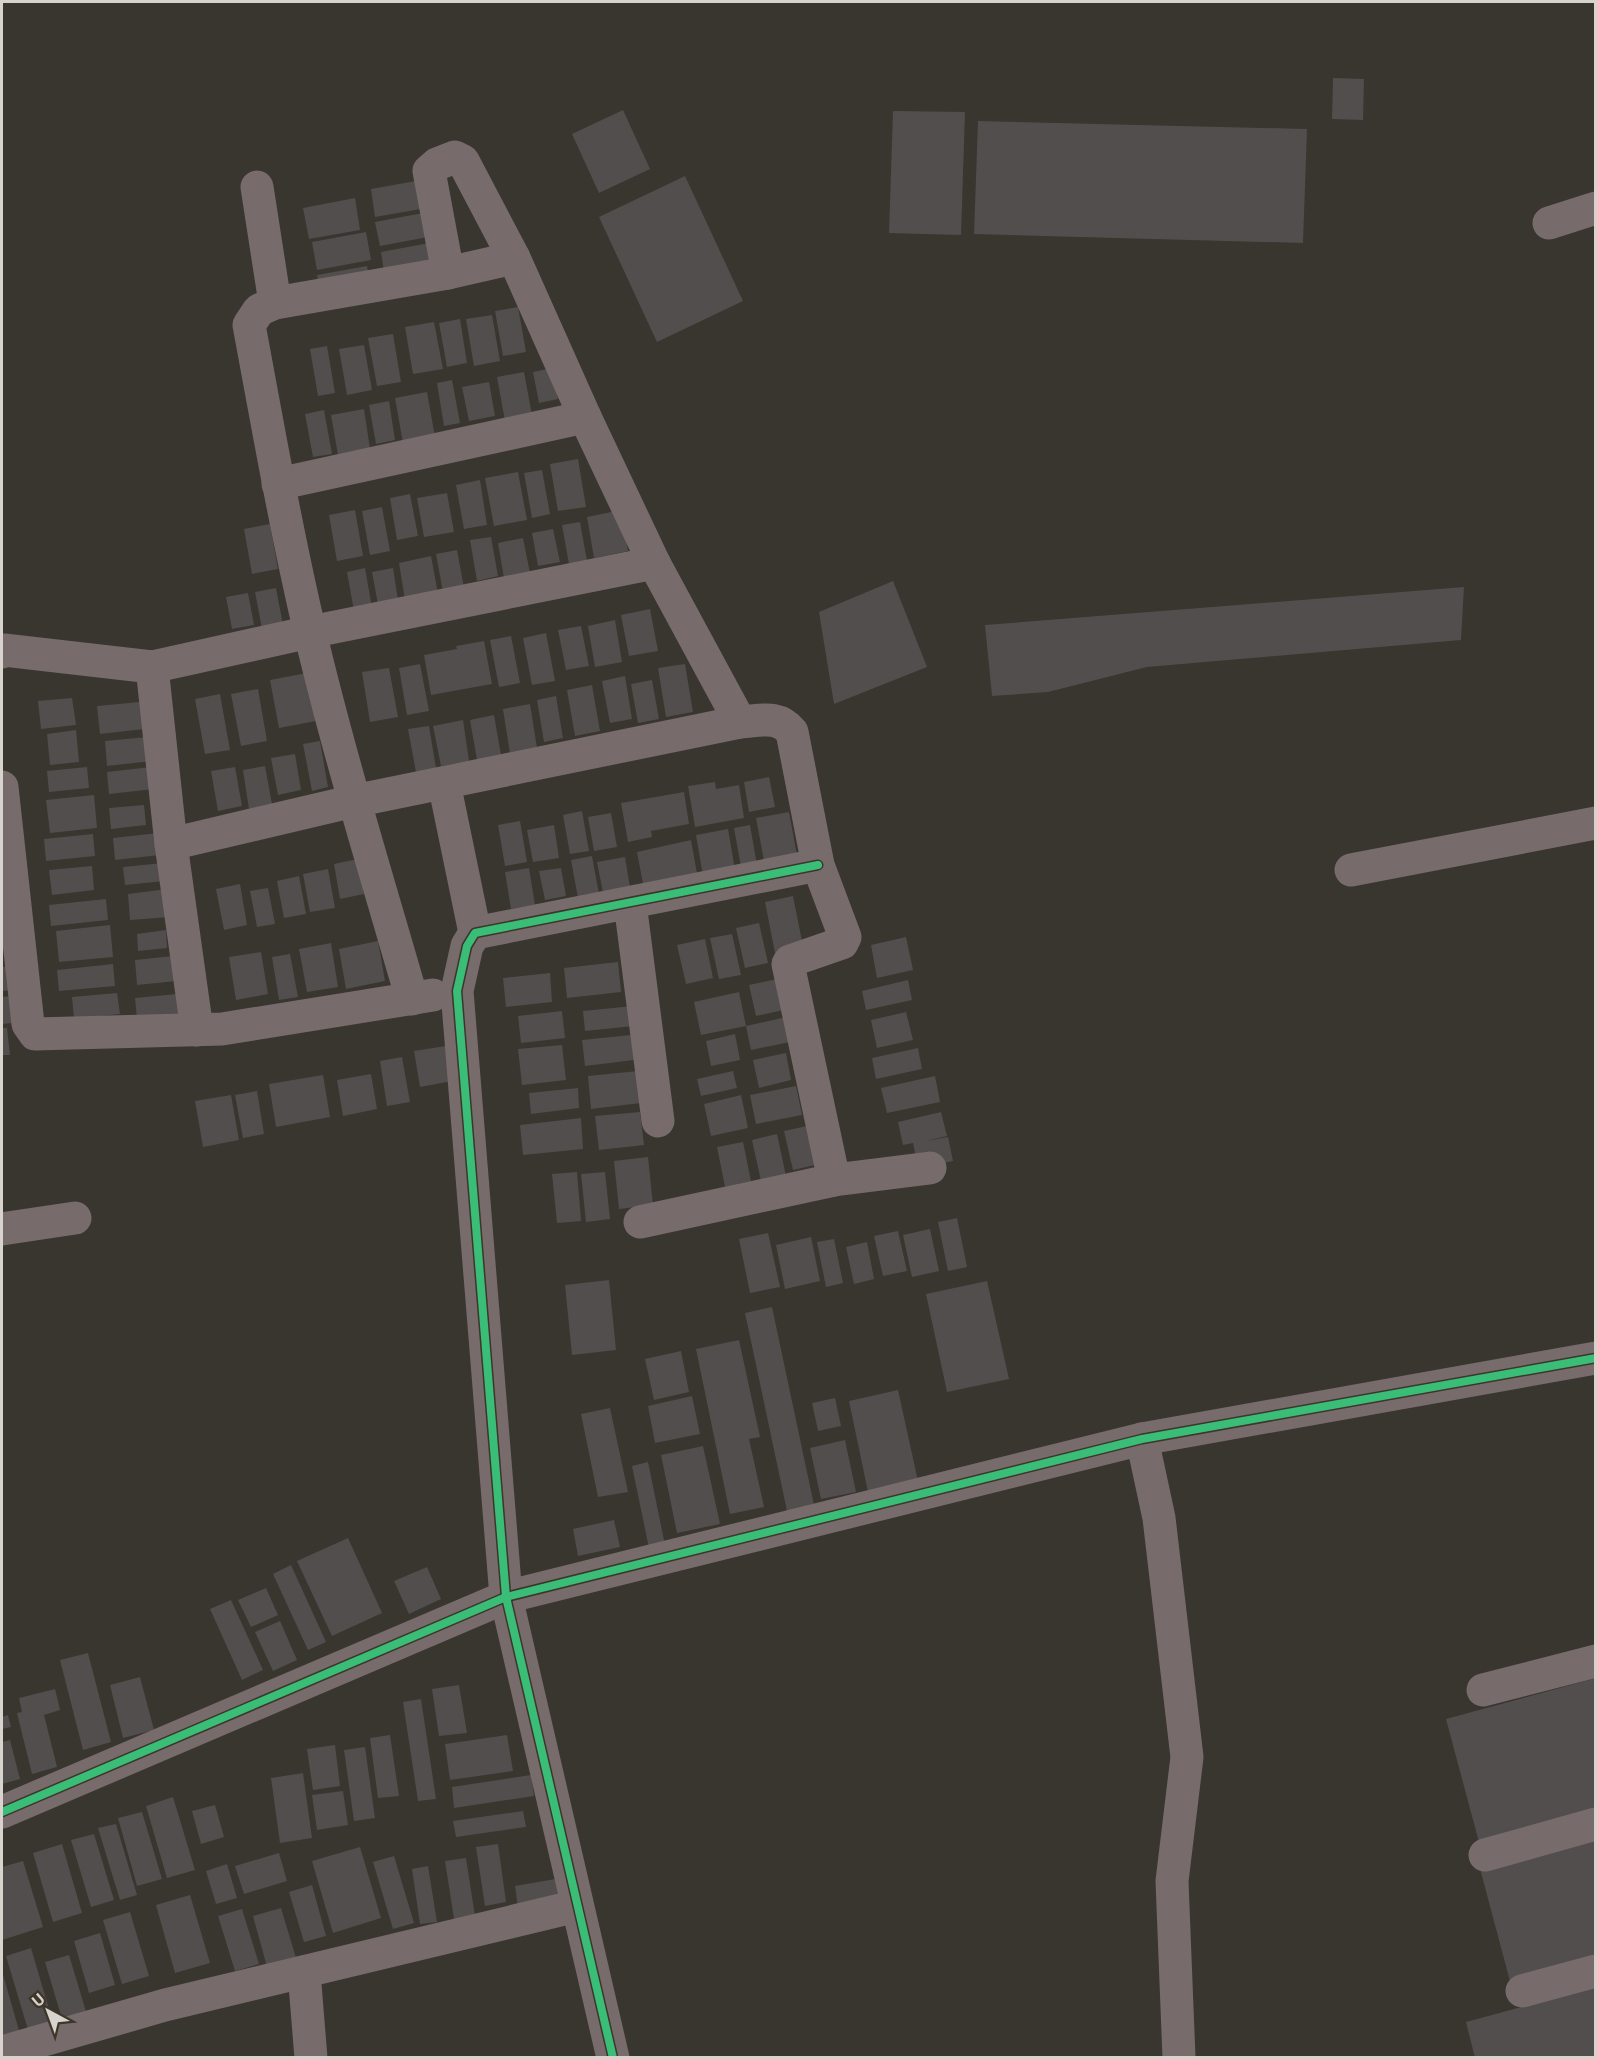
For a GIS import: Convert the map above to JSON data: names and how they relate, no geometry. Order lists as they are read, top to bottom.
{
  "north": "top left"
}
